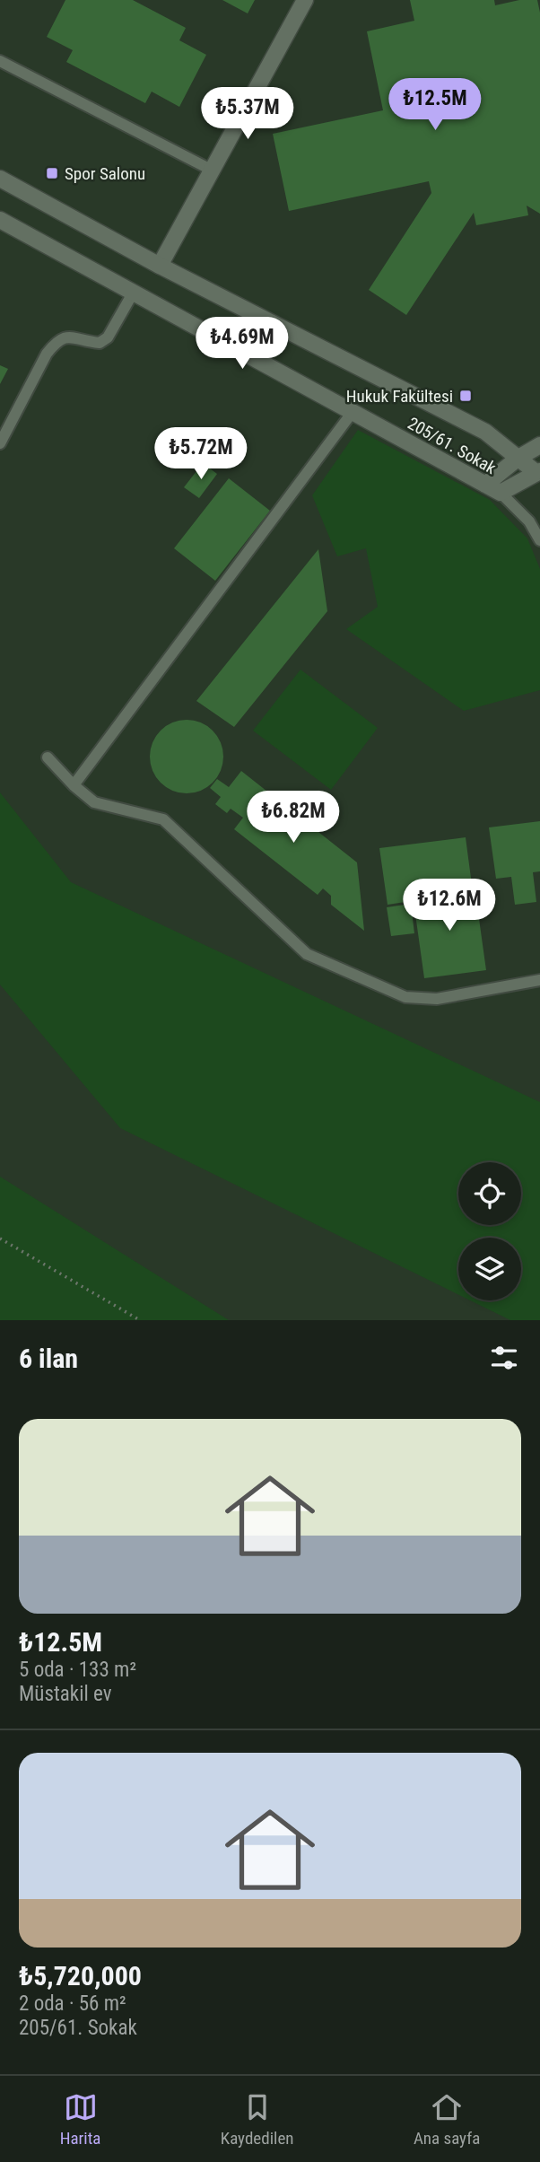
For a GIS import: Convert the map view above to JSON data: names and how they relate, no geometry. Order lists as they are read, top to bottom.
{
  "streets": {
    "main road": ["205/61. Sokak"]
  },
  "places": {
    "transit": ["Spor Salonu", "Hukuk Fakültesi"]
  },
  "page": {
    "price": [
      "₺12.5M",
      "₺5.37M",
      "₺4.69M",
      "₺5.72M",
      "₺6.82M",
      "₺12.6M"
    ],
    "heading": "6 ilan",
    "list": [
      {
        "name": "₺12.5M",
        "note": "5 oda · 133 m² · Müstakil ev"
      },
      {
        "name": "₺5,720,000",
        "note": "2 oda · 56 m² · 205/61. Sokak"
      }
    ],
    "tabs": ["Harita", "Kaydedilen", "Ana sayfa"]
  }
}
